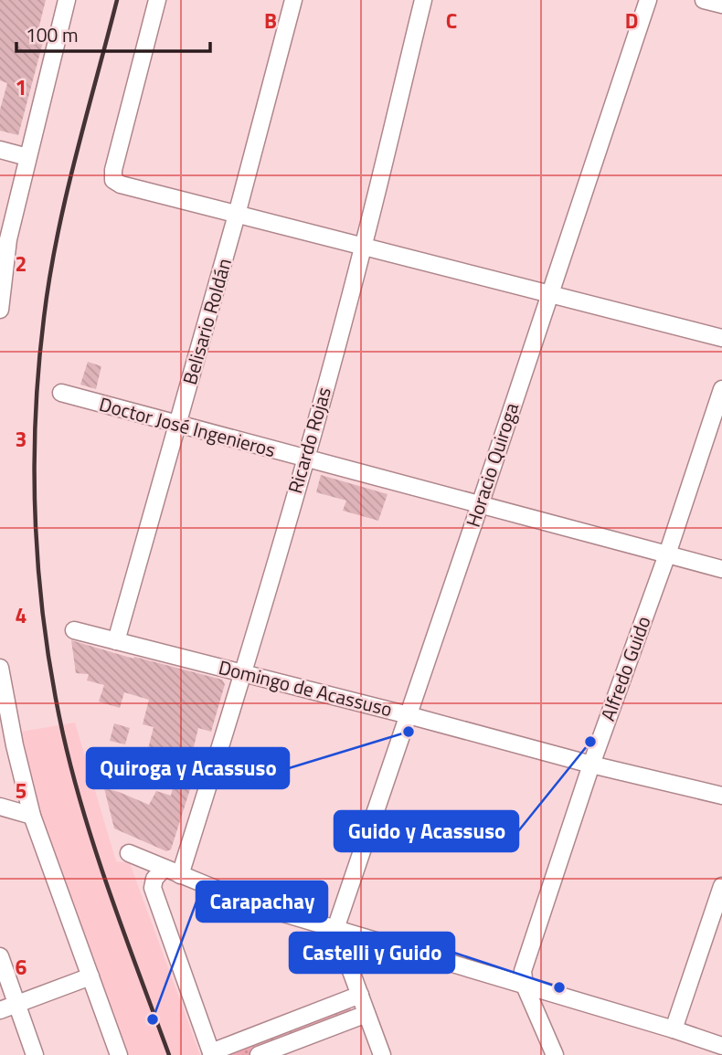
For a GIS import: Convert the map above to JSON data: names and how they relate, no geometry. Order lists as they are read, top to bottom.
{
  "streets": {
    "street": [
      "Belisario Roldán",
      "Doctor José Ingenieros",
      "Ricardo Rojas",
      "Horacio Quiroga",
      "Alfredo Guido",
      "Domingo de Acassuso"
    ]
  },
  "crossings": [
    ["Belisario Roldán", "Doctor José Ingenieros"],
    ["Belisario Roldán", "Domingo de Acassuso"],
    ["Doctor José Ingenieros", "Ricardo Rojas"],
    ["Doctor José Ingenieros", "Horacio Quiroga"],
    ["Doctor José Ingenieros", "Alfredo Guido"],
    ["Ricardo Rojas", "Domingo de Acassuso"],
    ["Horacio Quiroga", "Domingo de Acassuso"],
    ["Alfredo Guido", "Domingo de Acassuso"]
  ],
  "places": [
    "Quiroga y Acassuso",
    "Guido y Acassuso",
    "Castelli y Guido",
    "Carapachay"
  ],
  "scale_bar": "100 m",
  "grid": {
    "columns": ["B", "C", "D"],
    "rows": [
      "1",
      "2",
      "3",
      "4",
      "5",
      "6"
    ]
  }
}
